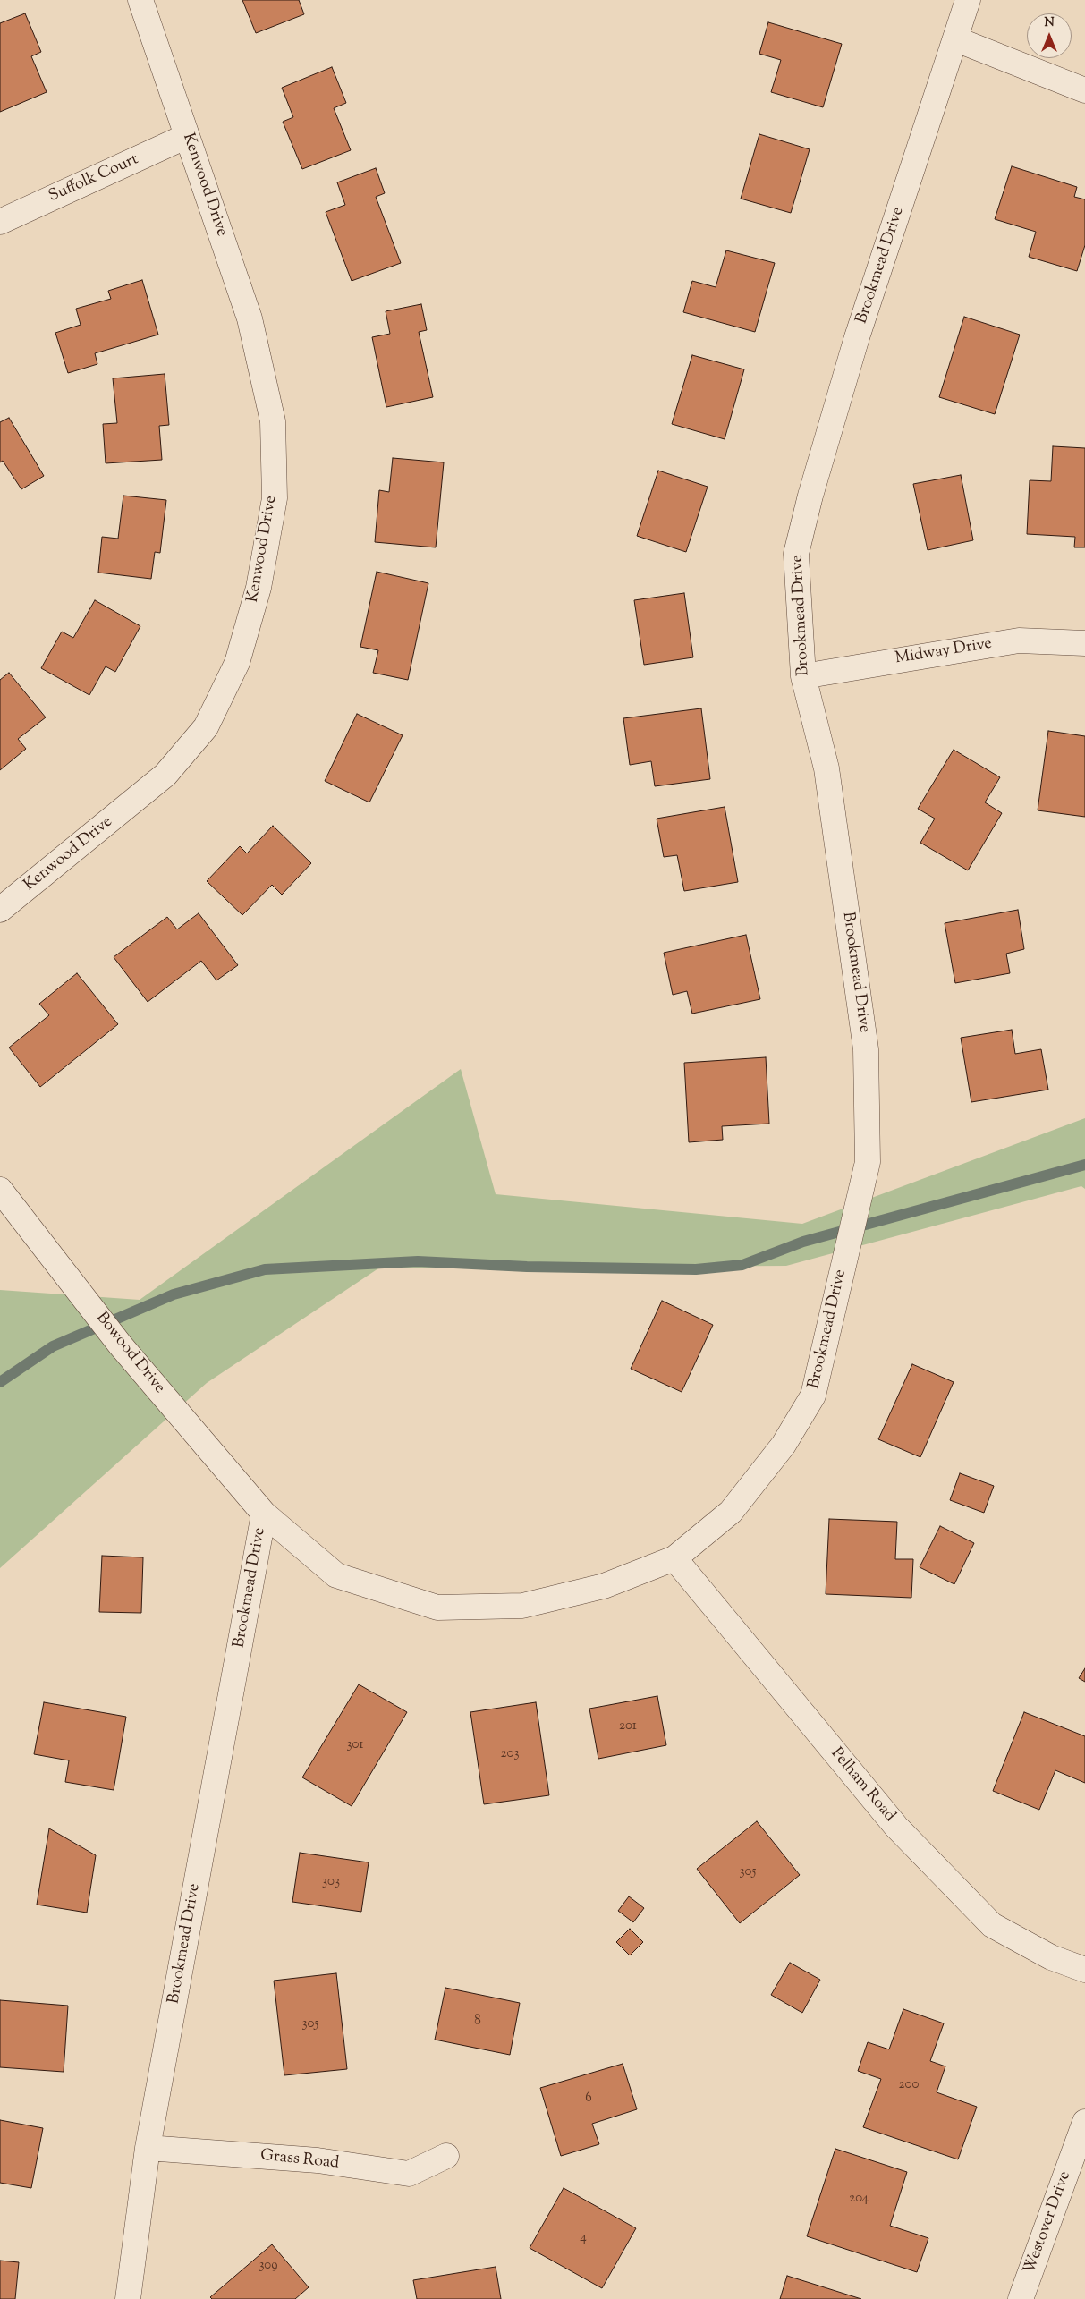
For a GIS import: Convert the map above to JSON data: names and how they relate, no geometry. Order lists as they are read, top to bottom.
{
  "streets": {
    "street": [
      "Suffolk Court",
      "Kenwood Drive",
      "Brookmead Drive",
      "Midway Drive",
      "Bowood Drive",
      "Pelham Road",
      "Grass Road",
      "Westover Drive"
    ]
  },
  "crossings": [
    ["Suffolk Court", "Kenwood Drive"],
    ["Brookmead Drive", "Midway Drive"],
    ["Brookmead Drive", "Bowood Drive"],
    ["Brookmead Drive", "Pelham Road"],
    ["Brookmead Drive", "Grass Road"]
  ],
  "house_numbers": [
    "201",
    "301",
    "203",
    "305",
    "303",
    "8",
    "305",
    "200",
    "6",
    "204",
    "4",
    "309"
  ],
  "north": "top"
}
